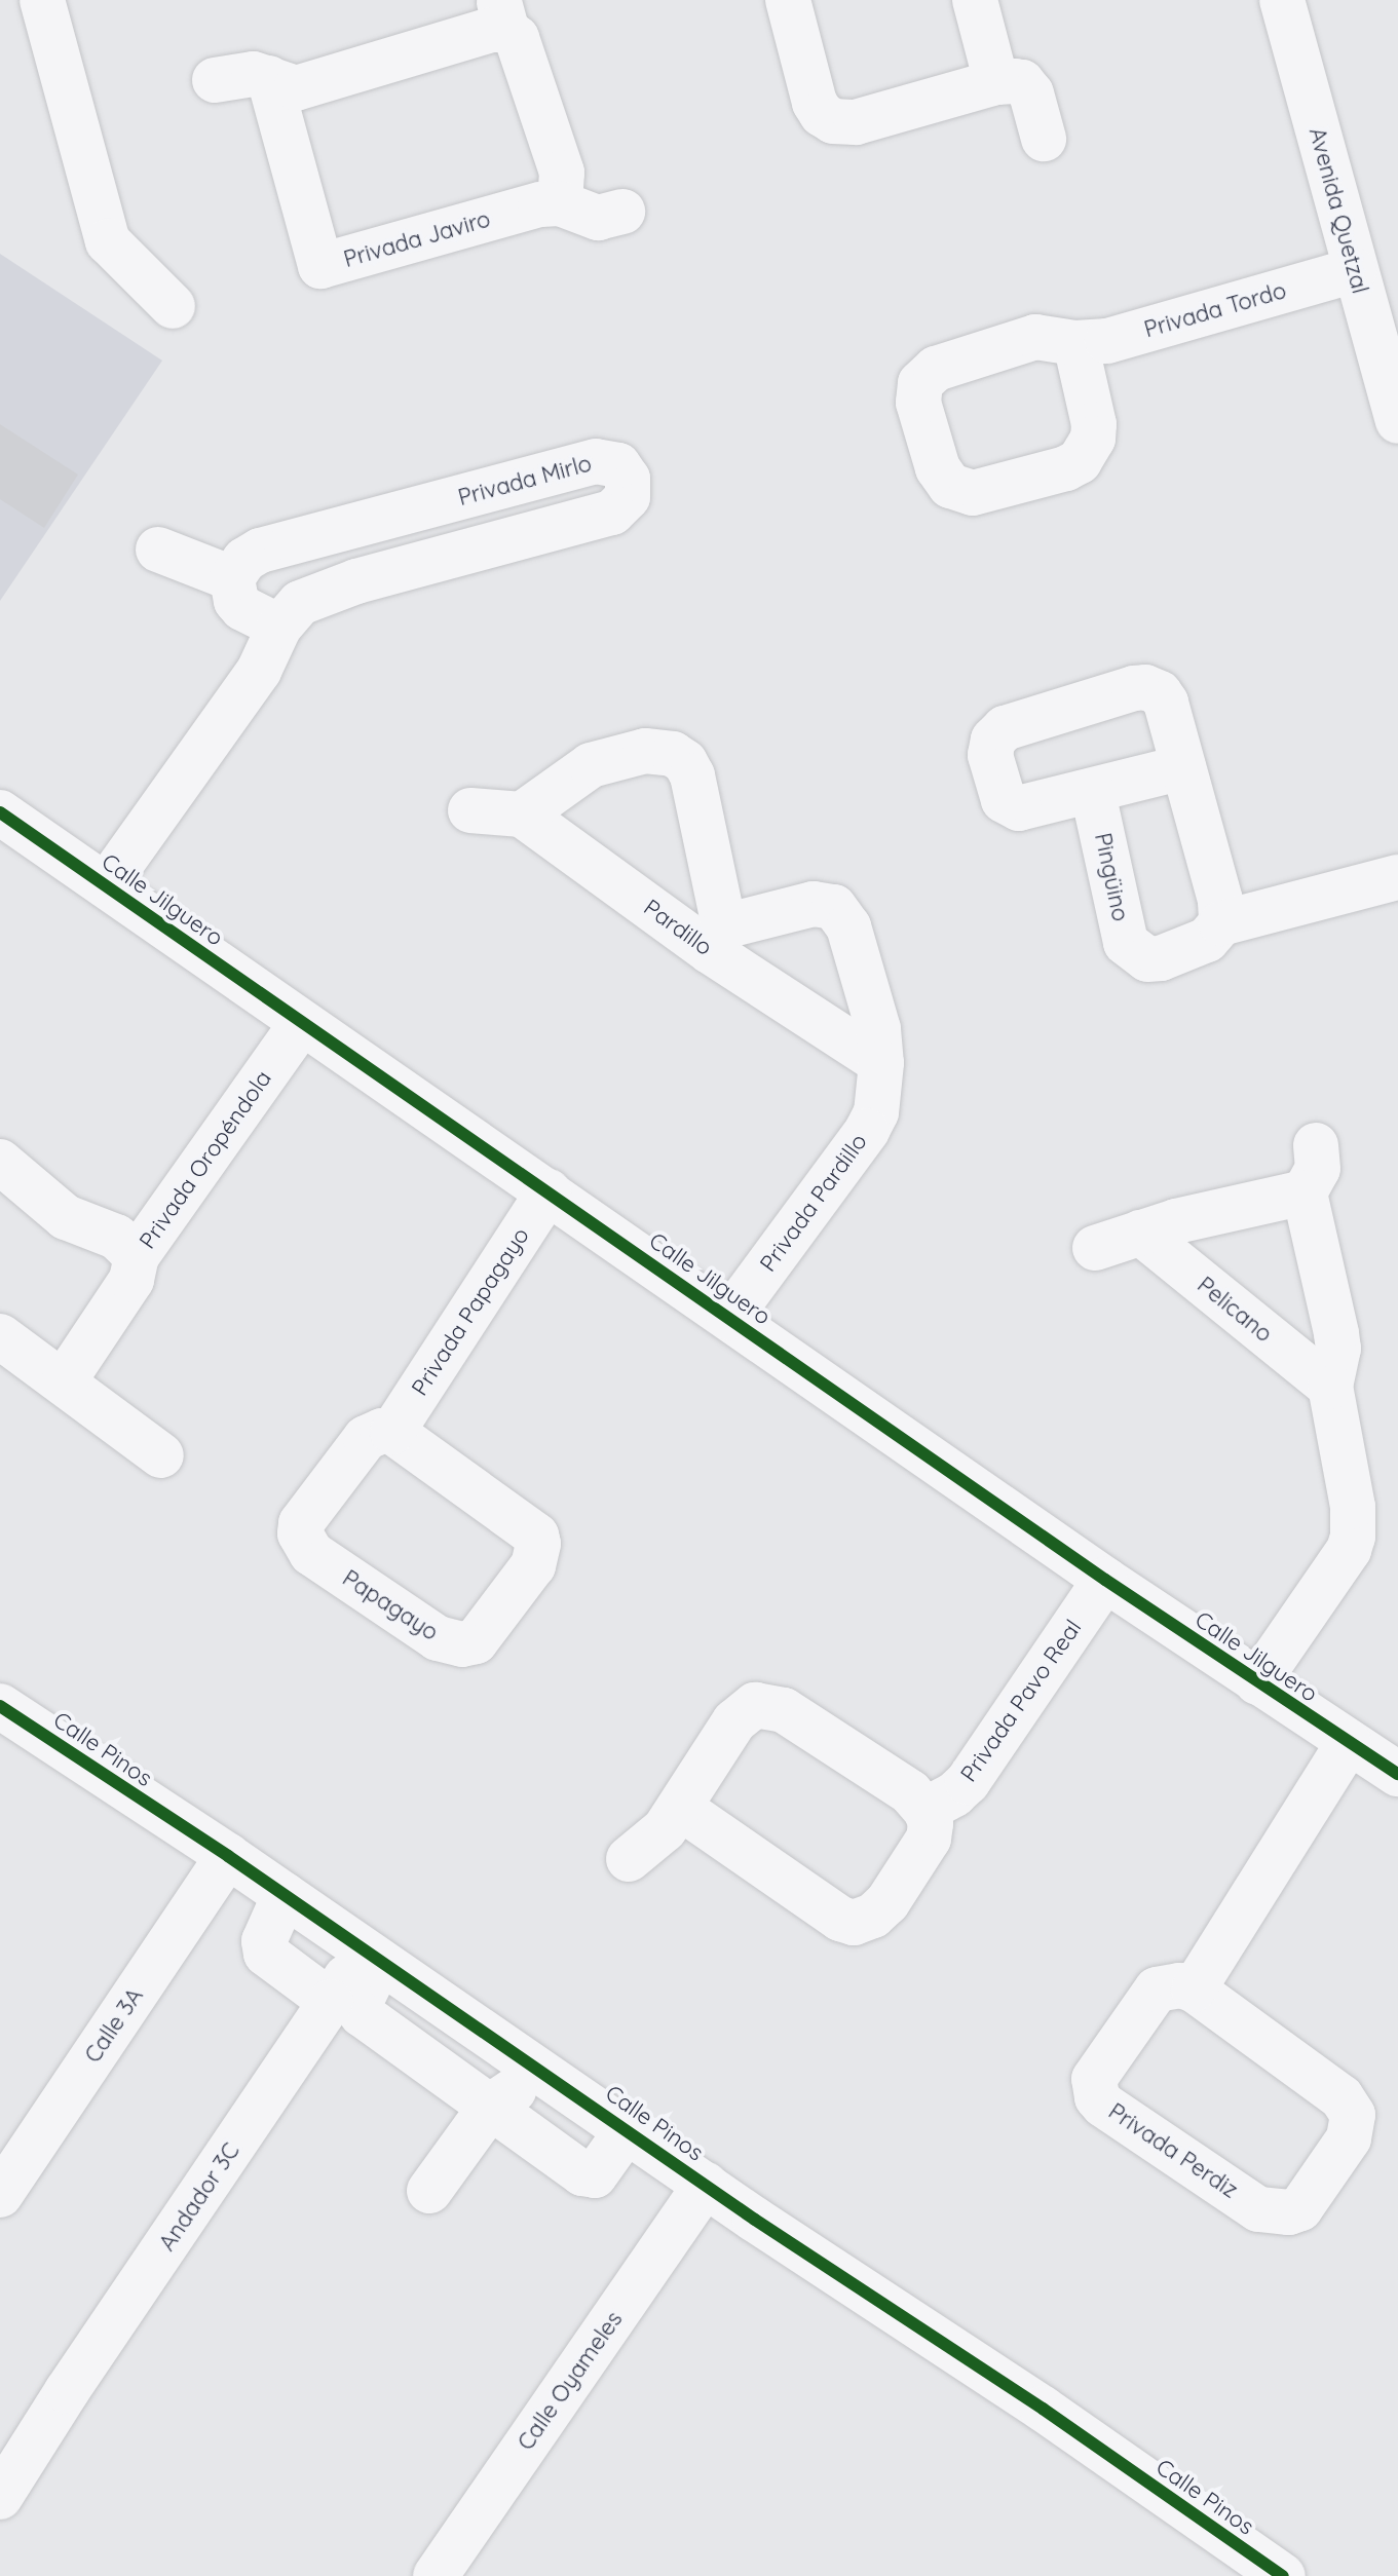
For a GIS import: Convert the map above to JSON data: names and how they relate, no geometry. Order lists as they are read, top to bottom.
{
  "streets": {
    "street": [
      "Avenida Quetzal",
      "Privada Javiro",
      "Privada Tordo",
      "Privada Mirlo",
      "Pingüino",
      "Calle Jilguero",
      "Pardillo",
      "Privada Oropéndola",
      "Privada Pardillo",
      "Pelicano",
      "Privada Papagayo",
      "Papagayo",
      "Privada Pavo Real",
      "Calle Pinos",
      "Calle 3A",
      "Privada Perdiz",
      "Andador 3C",
      "Calle Oyameles"
    ]
  },
  "crossings": [
    ["Avenida Quetzal", "Privada Tordo"],
    ["Privada Mirlo", "Calle Jilguero"],
    ["Calle Jilguero", "Privada Oropéndola"],
    ["Calle Jilguero", "Privada Pardillo"],
    ["Calle Jilguero", "Privada Papagayo"],
    ["Calle Jilguero", "Privada Pavo Real"],
    ["Pardillo", "Privada Pardillo"],
    ["Privada Papagayo", "Papagayo"],
    ["Calle Pinos", "Calle 3A"],
    ["Calle Pinos", "Andador 3C"],
    ["Calle Pinos", "Calle Oyameles"]
  ]
}
